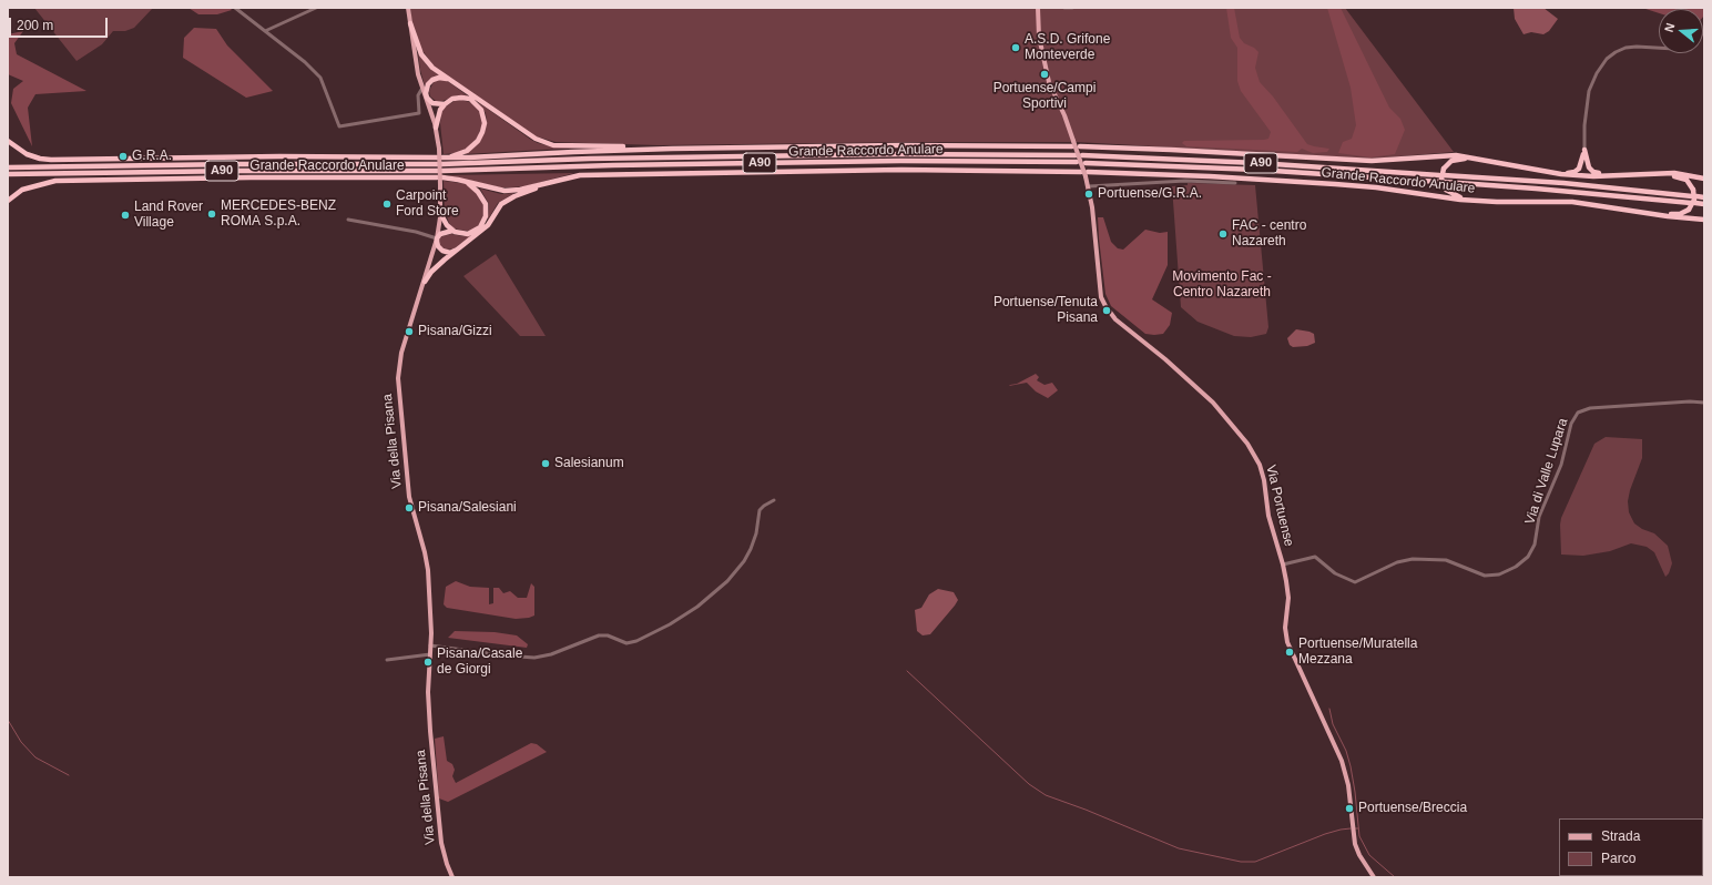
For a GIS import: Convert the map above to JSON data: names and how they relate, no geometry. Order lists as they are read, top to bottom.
{
  "streets": {
    "highway": ["Grande Raccordo Anulare", "A90"],
    "main road": ["Via della Pisana", "Via Portuense"],
    "street": ["Via di Valle Lupara"]
  },
  "crossings": [
    ["Grande Raccordo Anulare", "Via Portuense"],
    ["Via di Valle Lupara", "Via Portuense"]
  ],
  "parks": ["Movimento Fac - Centro Nazareth"],
  "places": [
    "A.S.D. Grifone Monteverde",
    "Portuense/Campi Sportivi",
    "G.R.A.",
    "Portuense/G.R.A.",
    "Carpoint Ford Store",
    "MERCEDES-BENZ ROMA S.p.A.",
    "Land Rover Village",
    "FAC - centro Nazareth",
    "Portuense/Tenuta Pisana",
    "Pisana/Gizzi",
    "Salesianum",
    "Pisana/Salesiani",
    "Portuense/Muratella Mezzana",
    "Pisana/Casale de Giorgi",
    "Portuense/Breccia"
  ],
  "legend": ["Strada", "Parco"],
  "scale_bar": "200 m",
  "north": "left"
}
